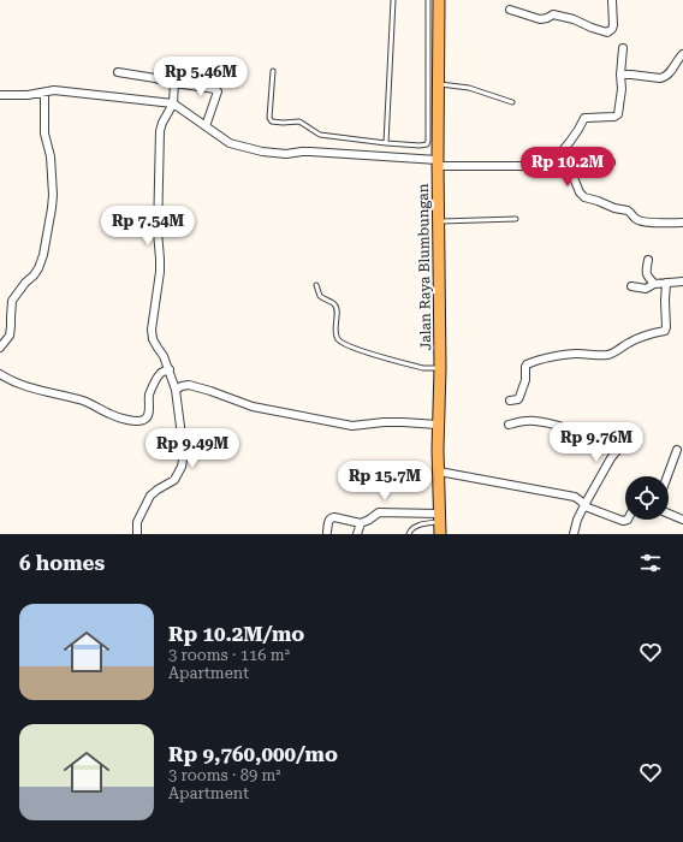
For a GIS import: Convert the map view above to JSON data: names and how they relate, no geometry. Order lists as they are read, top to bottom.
{
  "streets": {
    "main road": ["Jalan Raya Blumbungan"]
  },
  "page": {
    "price": [
      "Rp 5.46M",
      "Rp 10.2M",
      "Rp 7.54M",
      "Rp 9.76M",
      "Rp 9.49M",
      "Rp 15.7M"
    ],
    "heading": "6 homes",
    "list": [
      {
        "name": "Rp 10.2M/mo",
        "note": "3 rooms · 116 m² · Apartment"
      },
      {
        "name": "Rp 9,760,000/mo",
        "note": "3 rooms · 89 m² · Apartment"
      }
    ]
  }
}
